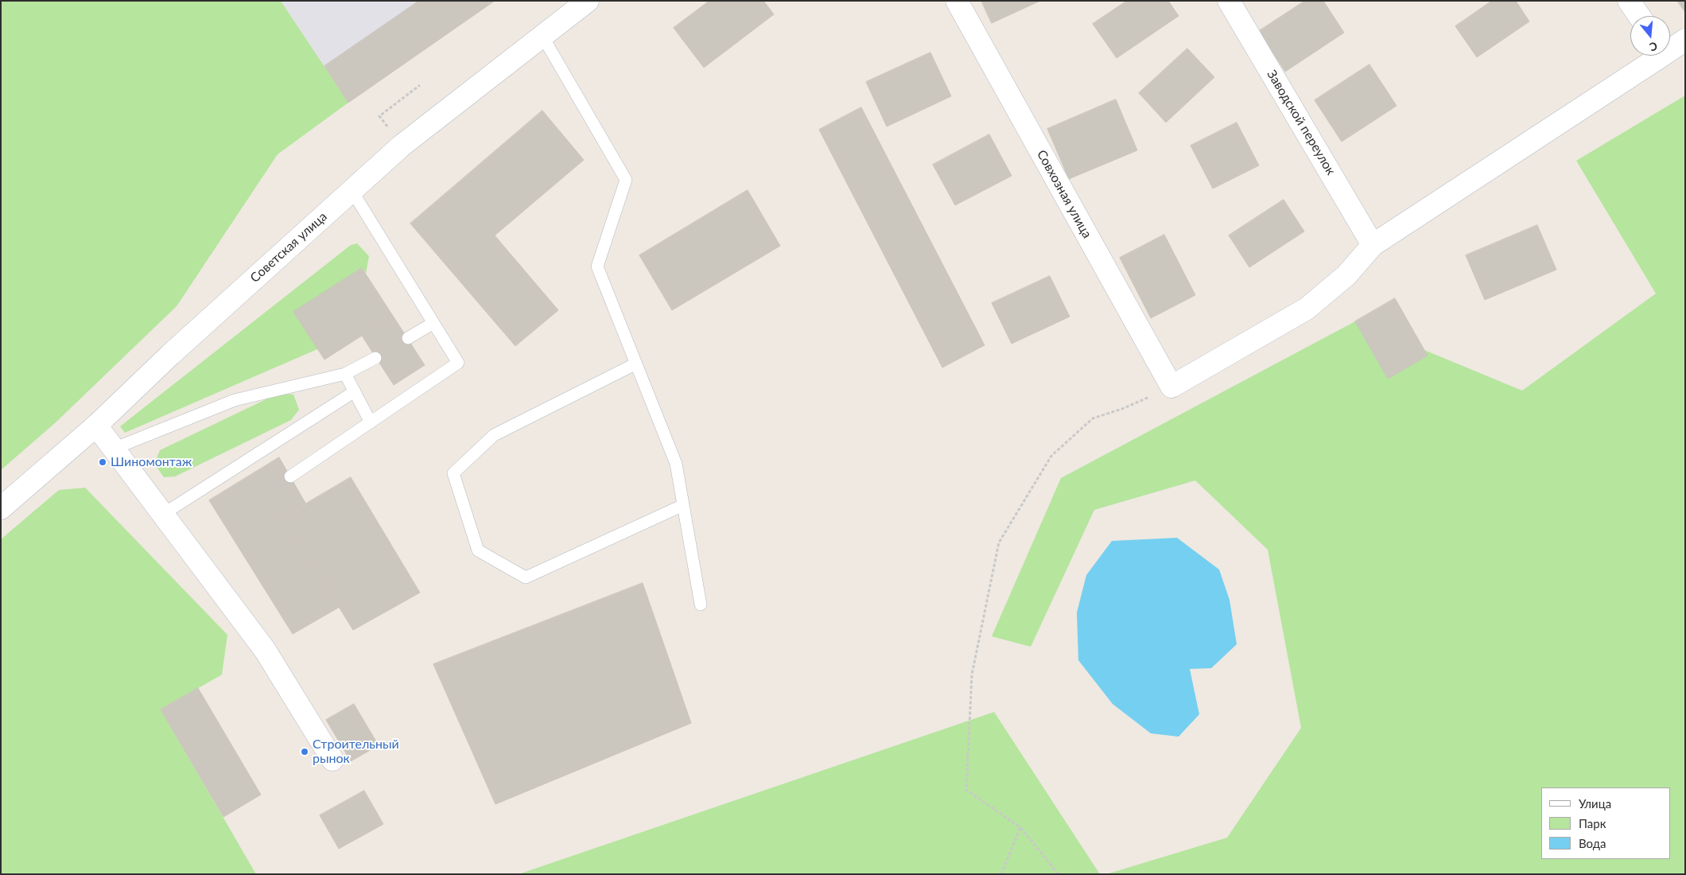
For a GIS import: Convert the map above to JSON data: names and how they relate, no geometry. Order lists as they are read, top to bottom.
{
  "streets": {
    "street": ["Заводской переулок", "Совхозная улица", "Советская улица"]
  },
  "places": ["Шиномонтаж", "Строительный рынок"],
  "legend": ["Улица", "Парк", "Вода"],
  "north": "bottom"
}
